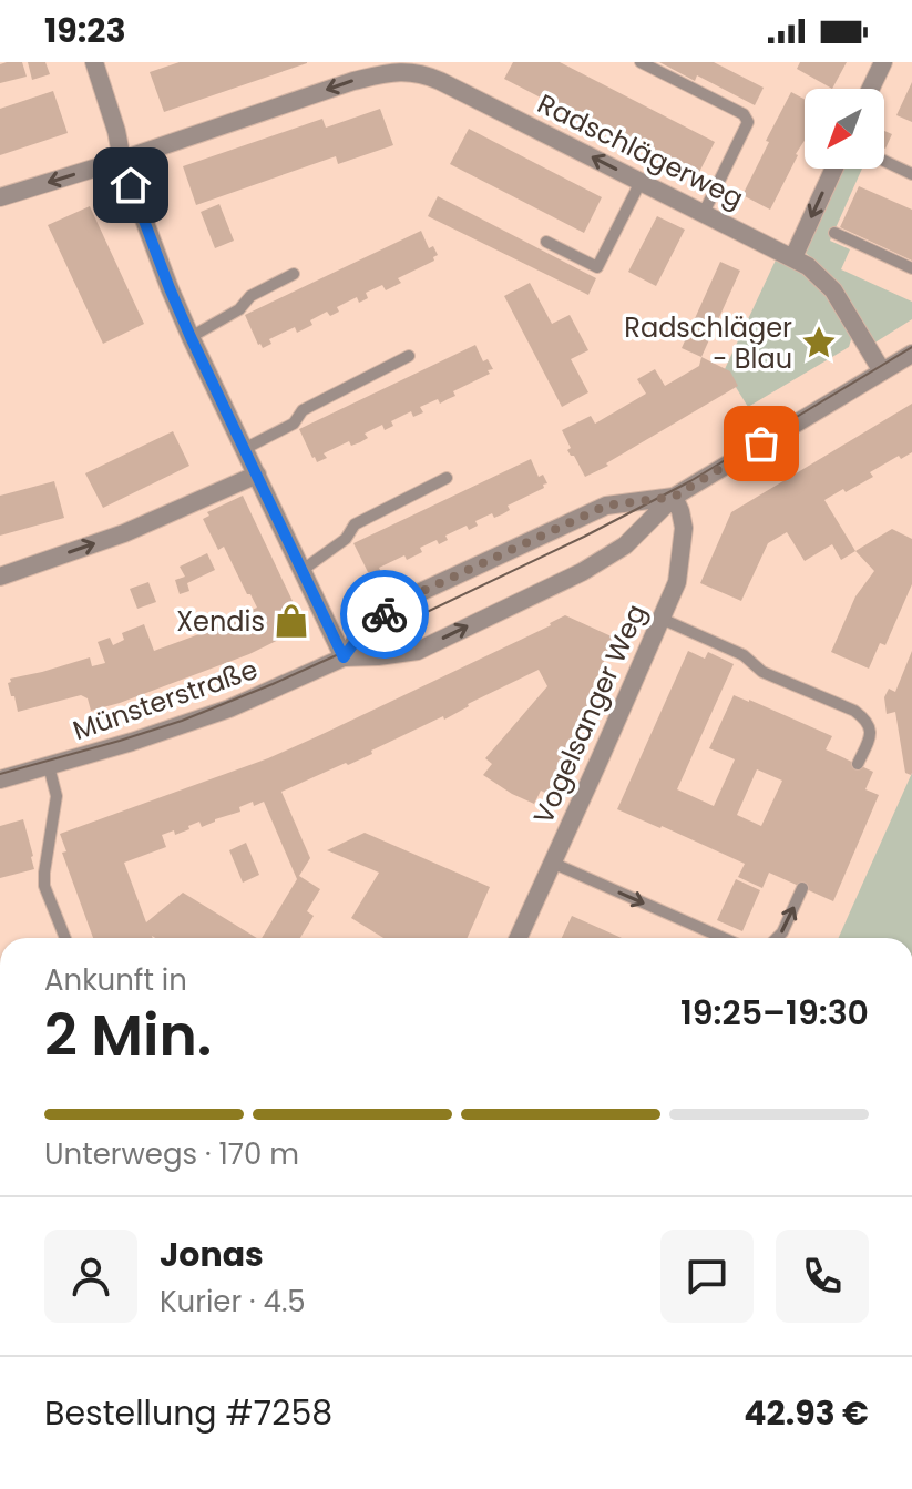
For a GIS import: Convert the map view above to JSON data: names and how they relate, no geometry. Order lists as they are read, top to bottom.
{
  "streets": {
    "street": ["Radschlägerweg", "Münsterstraße", "Vogelsanger Weg"]
  },
  "crossings": [
    ["Radschlägerweg", "Münsterstraße"],
    ["Münsterstraße", "Vogelsanger Weg"]
  ],
  "one_way": ["Radschlägerweg"],
  "places": {
    "place": ["Radschläger - Blau"],
    "shop": ["Xendis"]
  },
  "north": "bottom left",
  "page": {
    "status": "19:23",
    "heading": ["2 Min.", "Ankunft in", "19:25–19:30"],
    "panel": [
      "Jonas",
      "Kurier · 4.5",
      "Bestellung #7258",
      "42.93 €"
    ],
    "bar": "Unterwegs · 170 m"
  }
}
